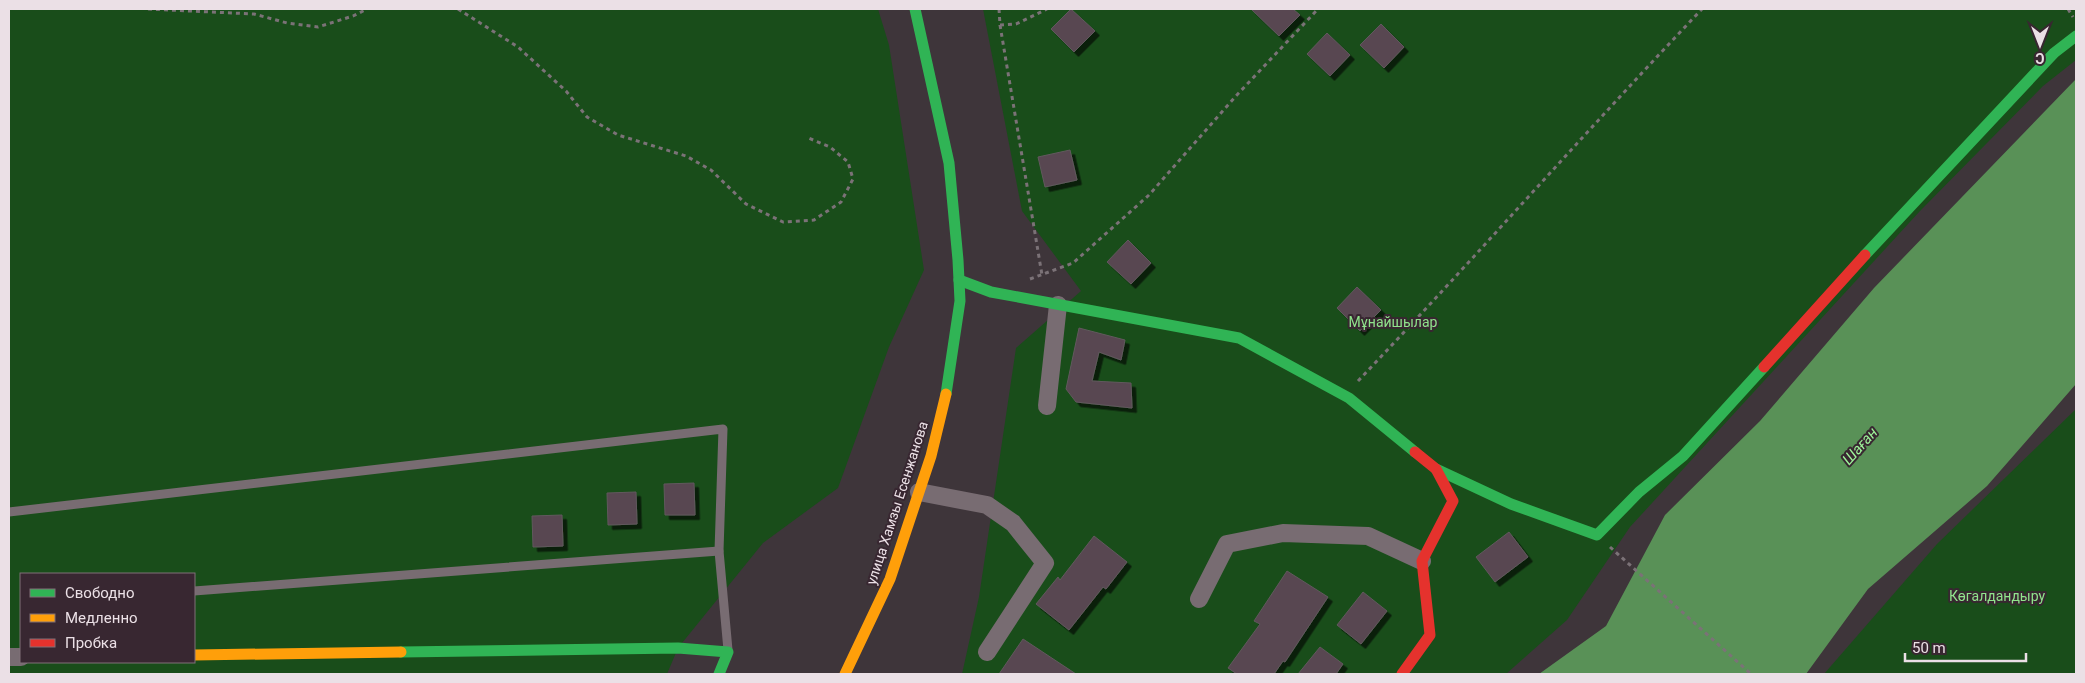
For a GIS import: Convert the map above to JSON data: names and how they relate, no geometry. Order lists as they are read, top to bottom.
{
  "streets": {
    "street": ["улица Хамзы Есенжанова"]
  },
  "water": ["Шаған"],
  "parks": ["Мұнайшылар", "Көгалдандыру"],
  "legend": ["Свободно", "Медленно", "Пробка"],
  "scale_bar": "50 m",
  "north": "bottom"
}
